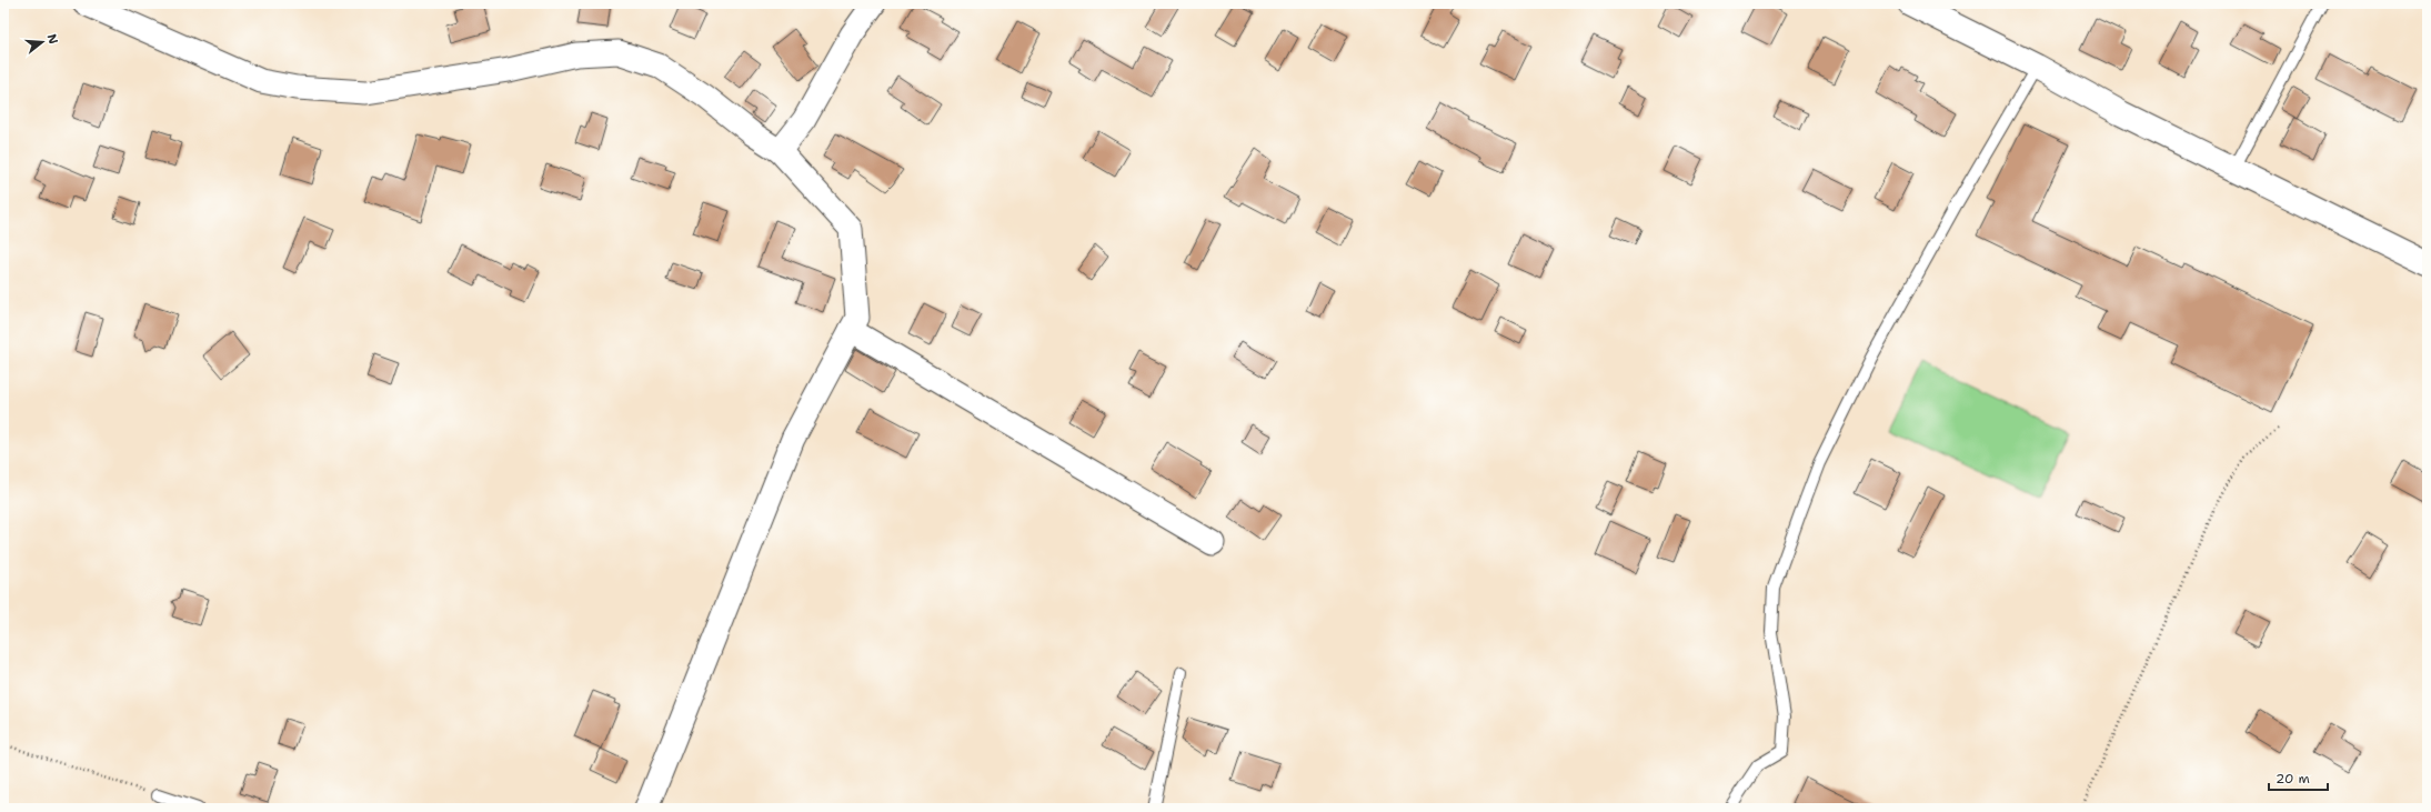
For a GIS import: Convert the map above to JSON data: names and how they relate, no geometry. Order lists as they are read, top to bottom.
{
  "scale_bar": "20 m",
  "north": "right"
}
